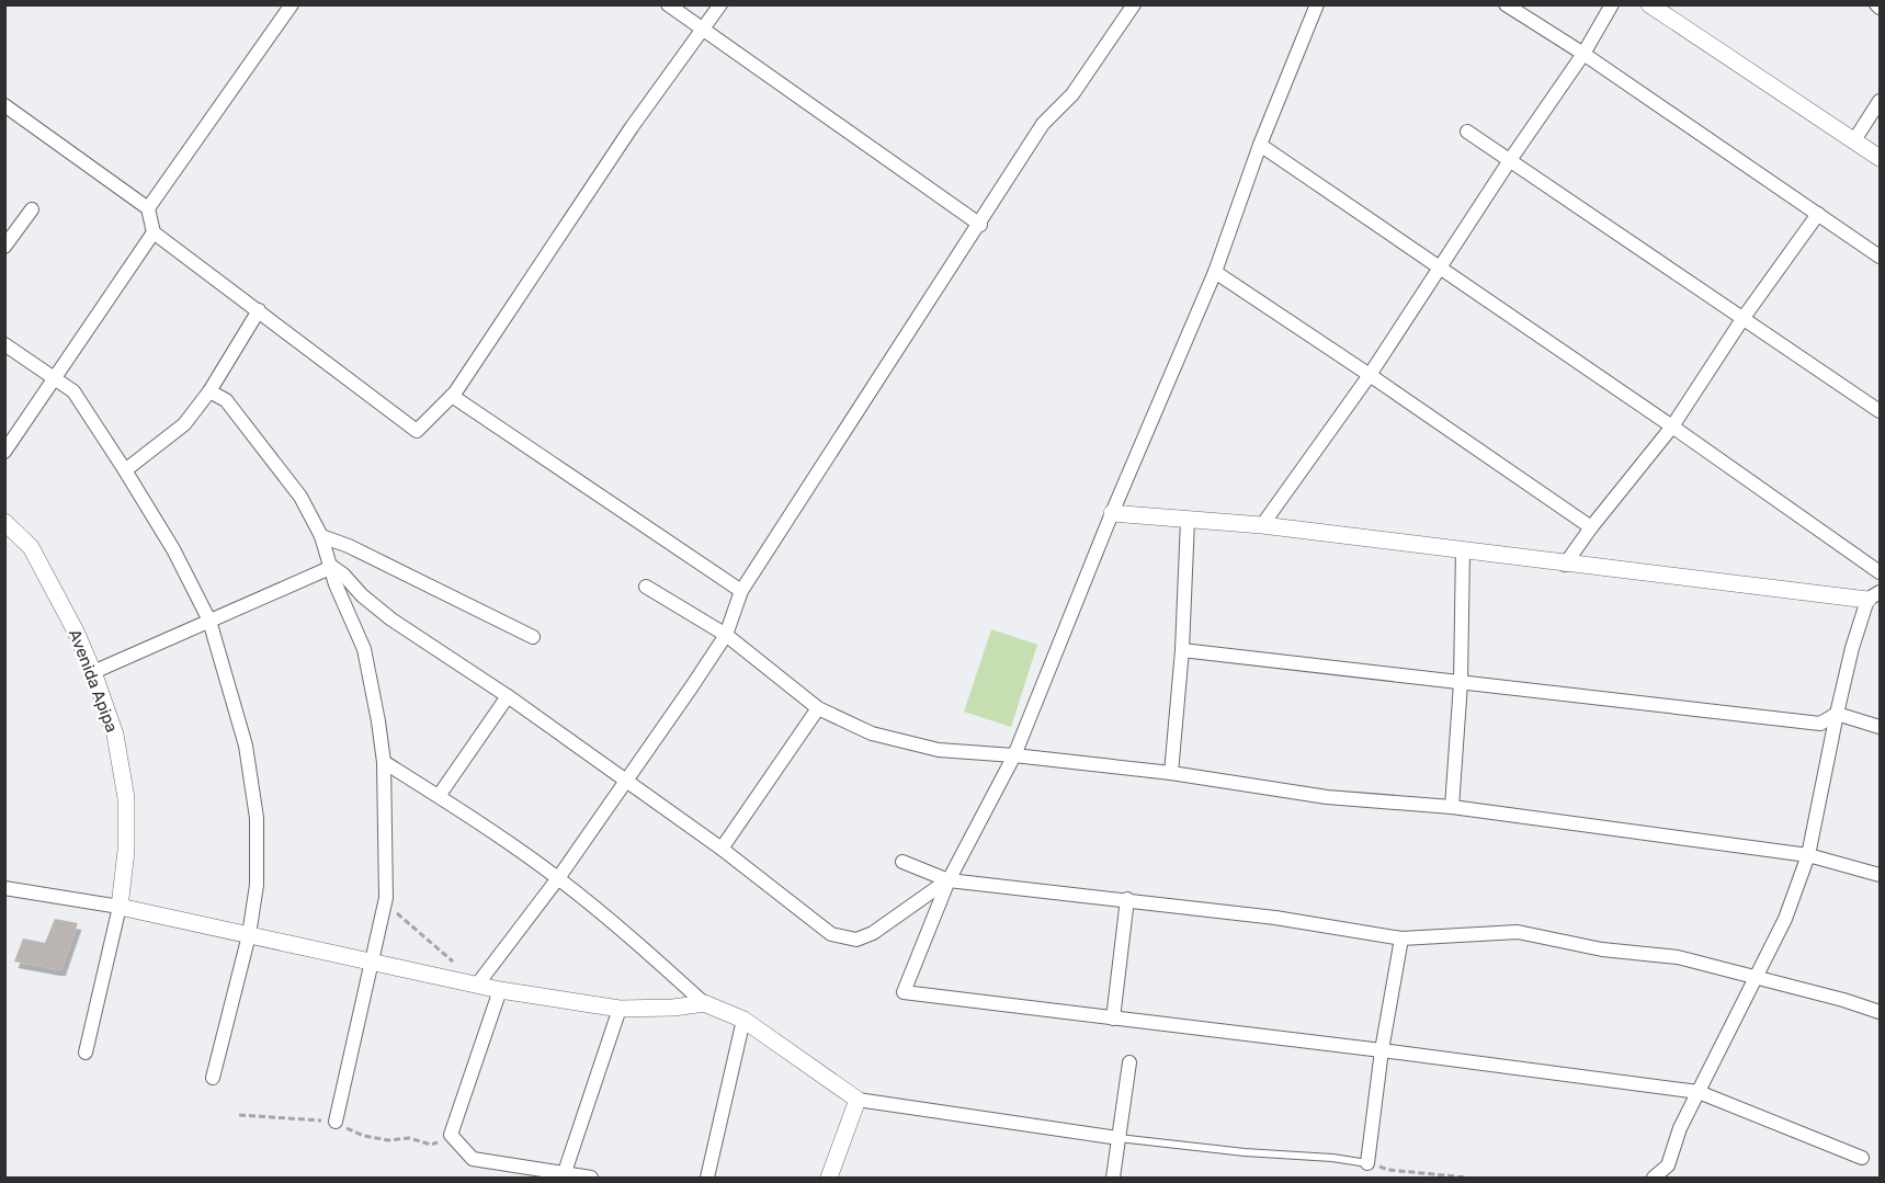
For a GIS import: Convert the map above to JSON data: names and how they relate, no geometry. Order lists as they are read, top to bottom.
{
  "streets": {
    "street": ["Avenida Apipa"]
  }
}
